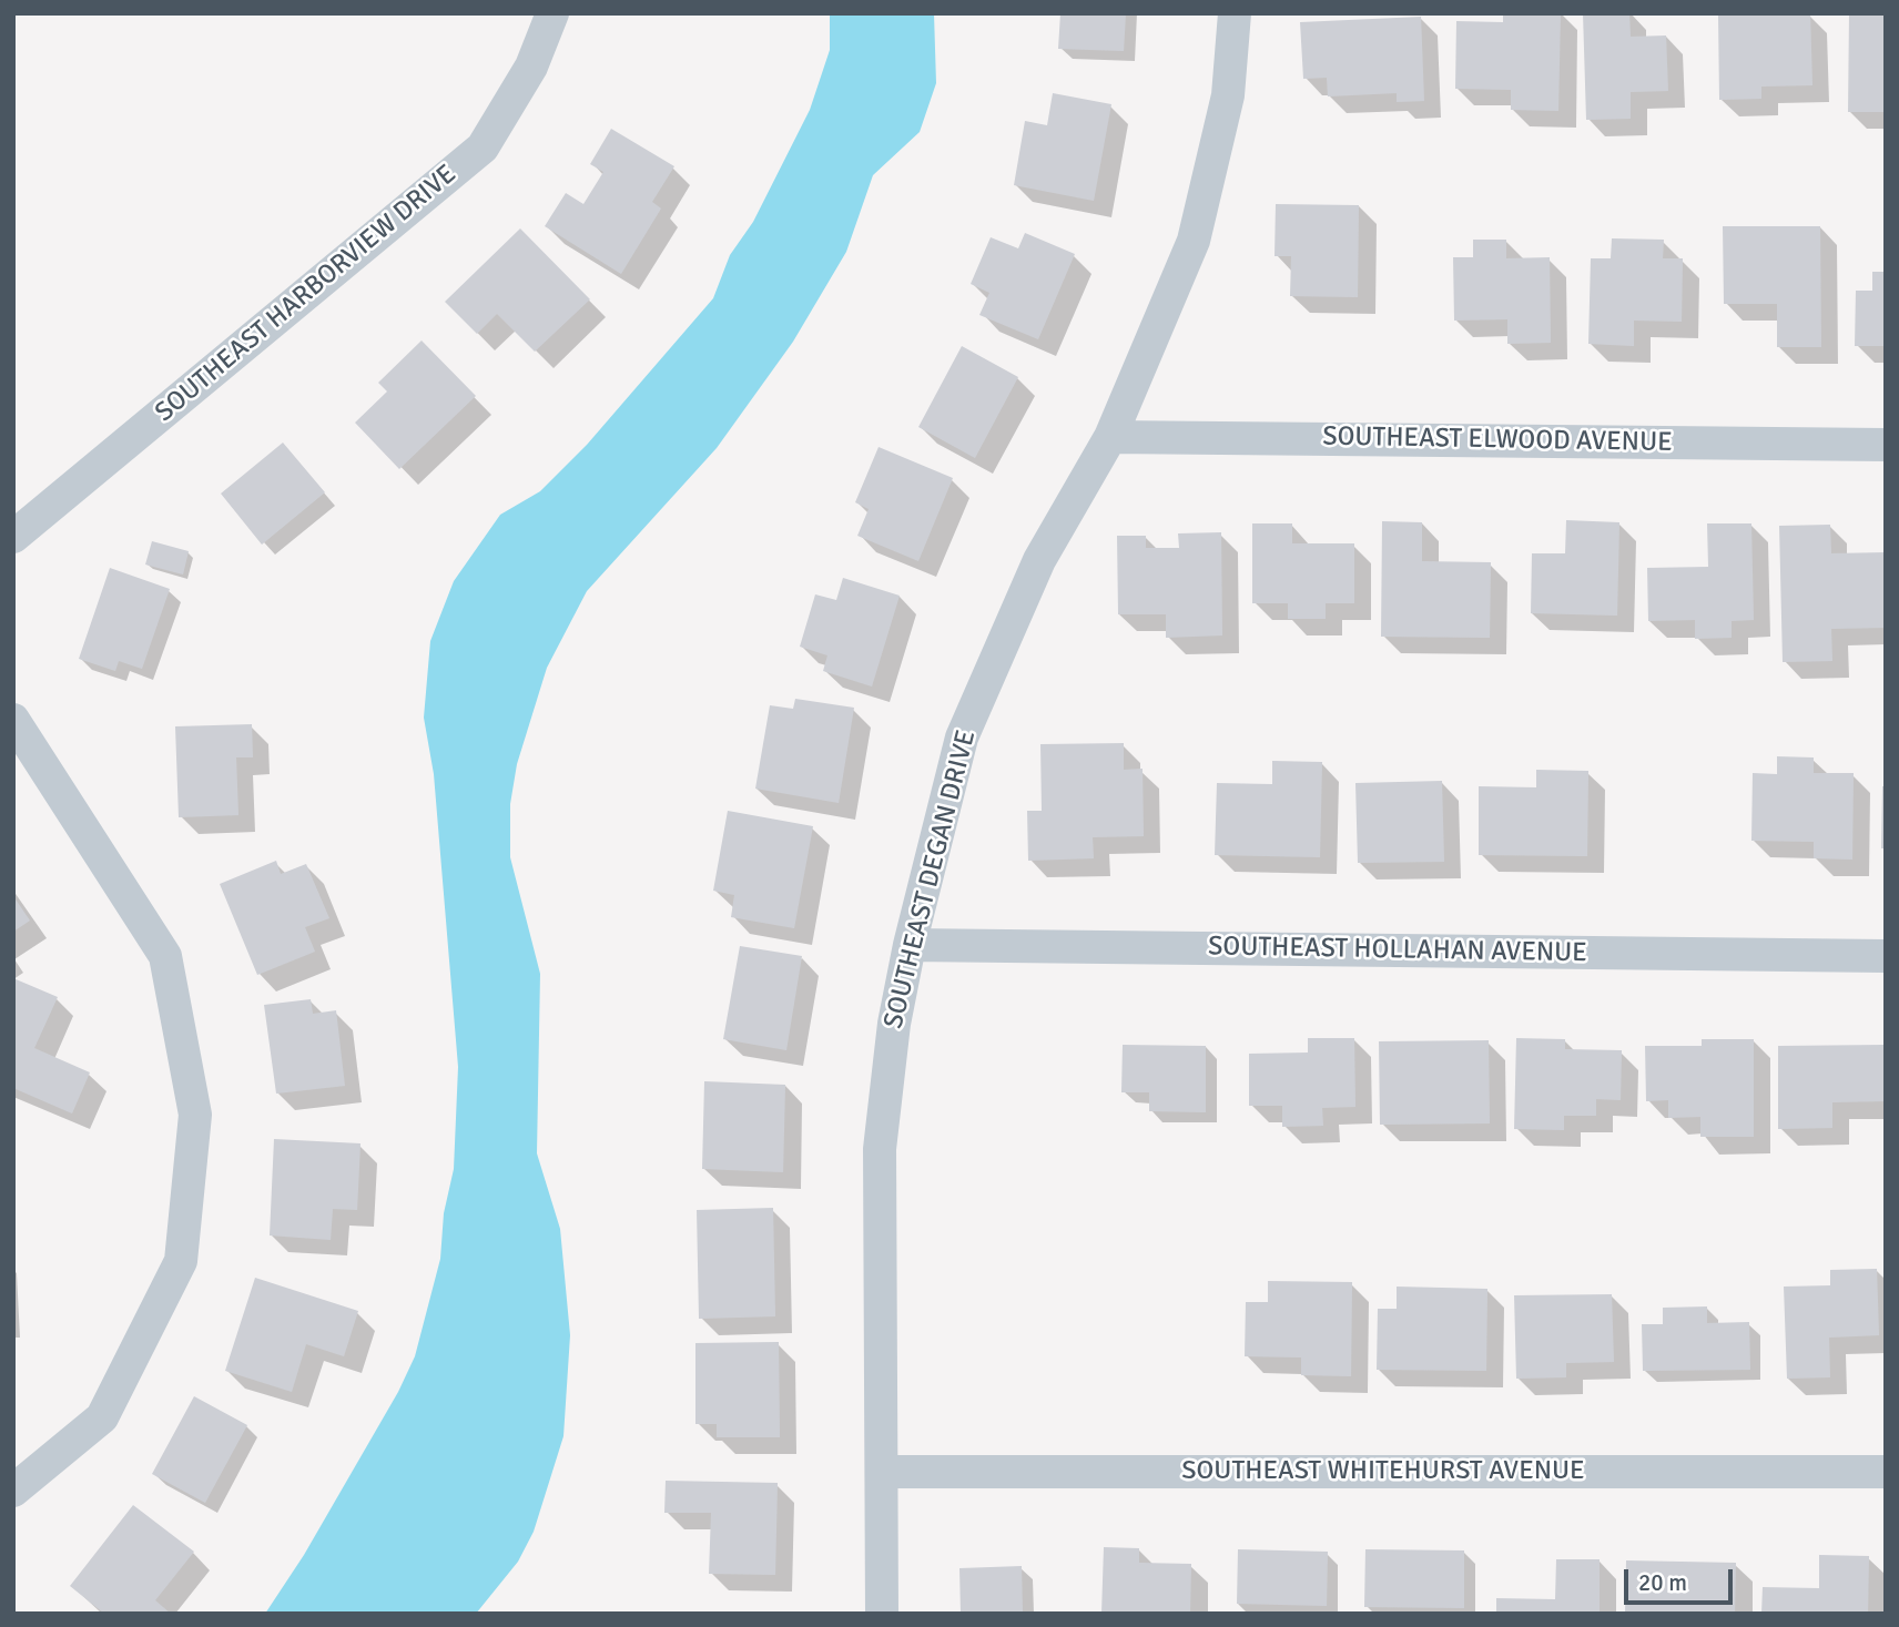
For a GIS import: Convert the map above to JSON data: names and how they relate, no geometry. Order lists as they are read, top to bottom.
{
  "streets": {
    "street": [
      "SOUTHEAST HARBORVIEW DRIVE",
      "SOUTHEAST ELWOOD AVENUE",
      "SOUTHEAST DEGAN DRIVE",
      "SOUTHEAST HOLLAHAN AVENUE",
      "SOUTHEAST WHITEHURST AVENUE"
    ]
  },
  "crossings": [
    ["SOUTHEAST ELWOOD AVENUE", "SOUTHEAST DEGAN DRIVE"],
    ["SOUTHEAST DEGAN DRIVE", "SOUTHEAST HOLLAHAN AVENUE"],
    ["SOUTHEAST DEGAN DRIVE", "SOUTHEAST WHITEHURST AVENUE"]
  ],
  "scale_bar": "20 m"
}
